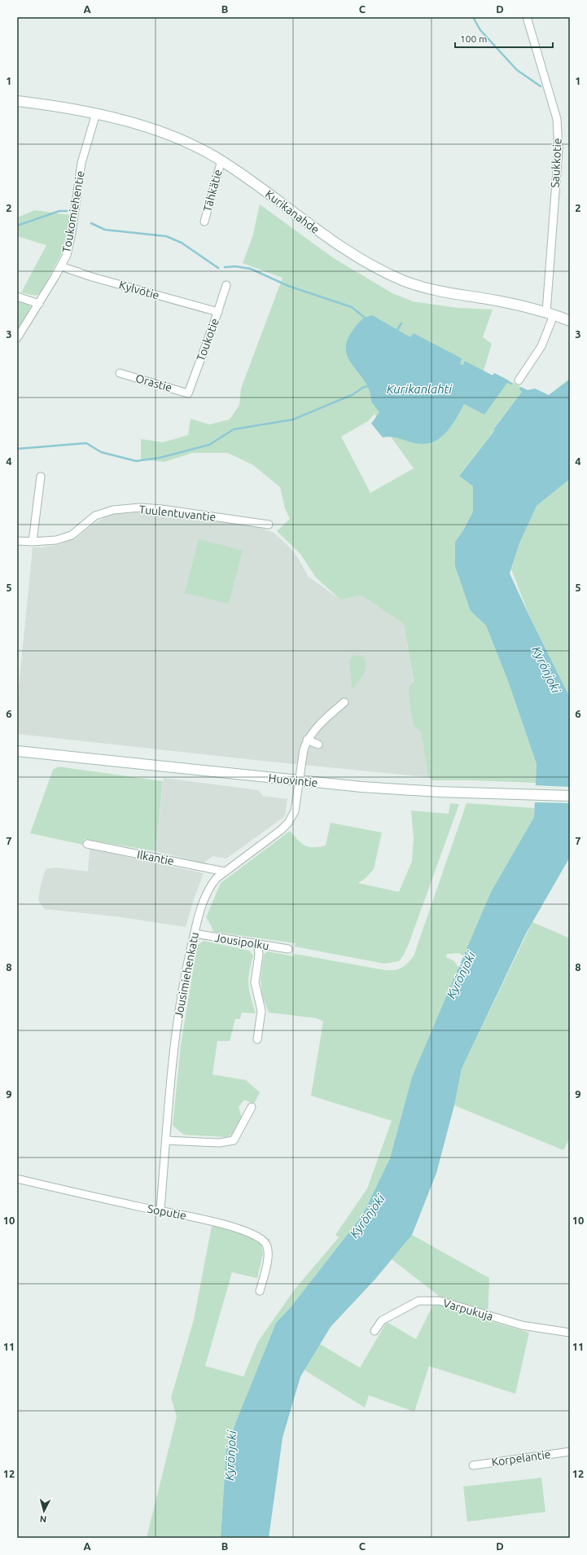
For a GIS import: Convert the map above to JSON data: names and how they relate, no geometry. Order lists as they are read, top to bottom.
{
  "streets": {
    "main road": ["Kurikanahde", "Huovintie"],
    "street": [
      "Saukkotie",
      "Tähkätie",
      "Toukomiehentie",
      "Kylvötie",
      "Toukotie",
      "Orastie",
      "Tuulentuvantie",
      "Ilkantie",
      "Jousipolku",
      "Jousimiehenkatu",
      "Soputie",
      "Varpukuja",
      "Korpelantie"
    ]
  },
  "crossings": [
    ["Saukkotie", "Kurikanahde"],
    ["Tähkätie", "Kurikanahde"],
    ["Toukomiehentie", "Kurikanahde"],
    ["Toukomiehentie", "Kylvötie"],
    ["Kylvötie", "Toukotie"],
    ["Toukotie", "Orastie"],
    ["Huovintie", "Jousimiehenkatu"],
    ["Ilkantie", "Jousimiehenkatu"],
    ["Jousipolku", "Jousimiehenkatu"],
    ["Jousimiehenkatu", "Soputie"]
  ],
  "water": ["Kurikanlahti", "Kyrönjoki"],
  "scale_bar": "100 m",
  "north": "bottom",
  "grid": {
    "columns": [
      "A",
      "B",
      "C",
      "D"
    ],
    "rows": [
      "1",
      "2",
      "3",
      "4",
      "5",
      "6",
      "7",
      "8",
      "9",
      "10",
      "11",
      "12"
    ]
  }
}
